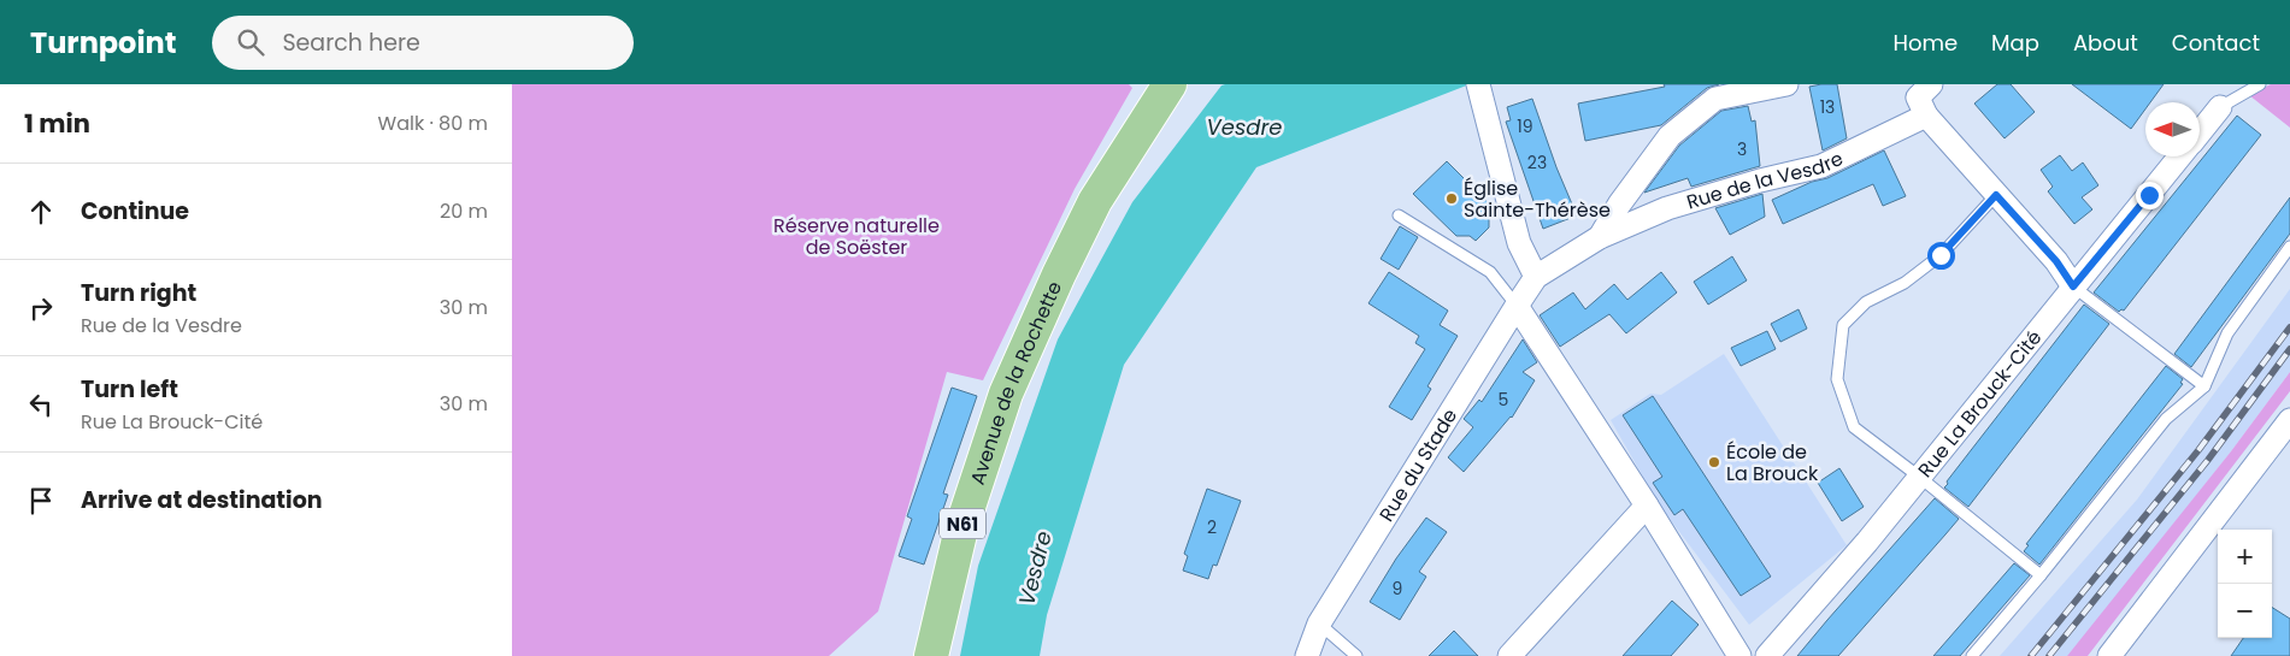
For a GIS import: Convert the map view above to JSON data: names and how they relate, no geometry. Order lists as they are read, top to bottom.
{
  "streets": {
    "main road": ["Avenue de la Rochette", "N61"],
    "street": ["Rue de la Vesdre", "Rue La Brouck-Cité", "Rue du Stade"]
  },
  "crossings": [
    ["Rue de la Vesdre", "Rue du Stade"]
  ],
  "water": ["Vesdre"],
  "parks": ["Réserve naturelle de Soëster"],
  "places": ["Église Sainte-Thérèse", "École de La Brouck"],
  "house_numbers": [
    "13",
    "19",
    "3",
    "23",
    "5",
    "2",
    "9"
  ],
  "north": "left",
  "page": {
    "header": "Turnpoint",
    "search": "Search here",
    "nav": [
      "Home",
      "Map",
      "About",
      "Contact"
    ],
    "heading": ["1 min", "Walk · 80 m"],
    "list": [
      ["Continue", "20 m"],
      ["Turn right", "Rue de la Vesdre", "30 m"],
      ["Turn left", "Rue La Brouck-Cité", "30 m"],
      "Arrive at destination"
    ],
    "map_buttons": ["+", "−"]
  }
}
